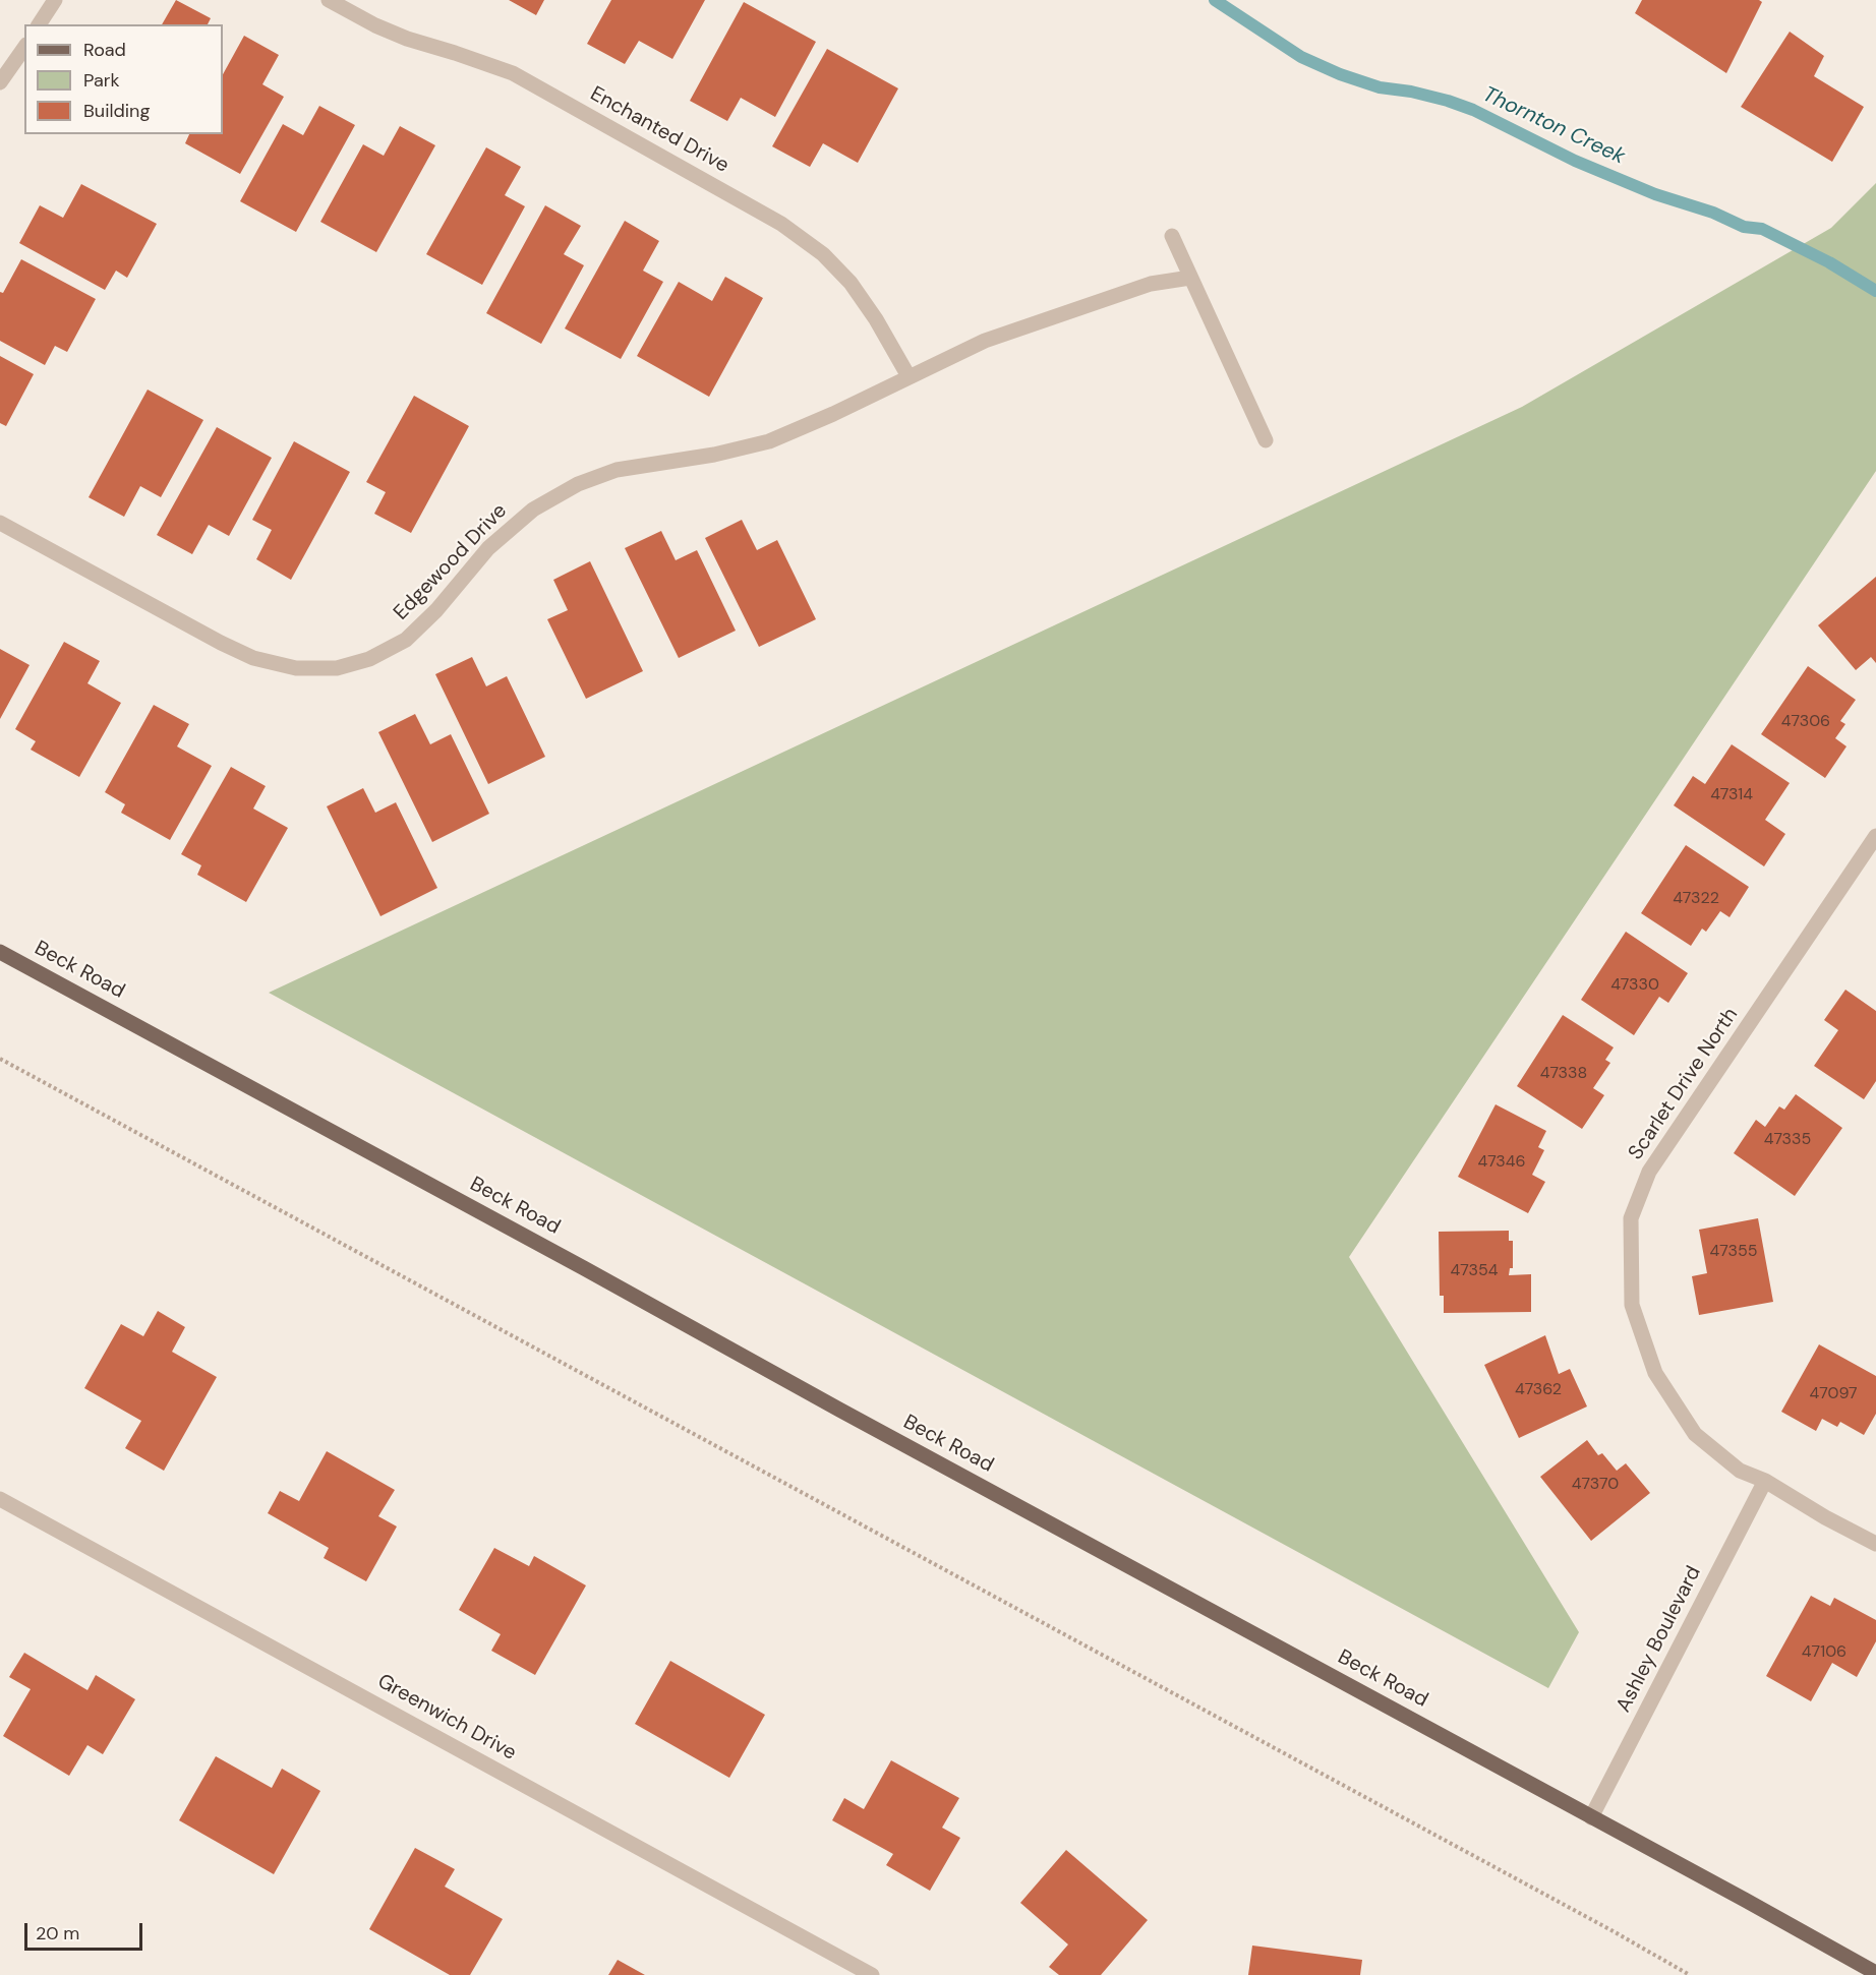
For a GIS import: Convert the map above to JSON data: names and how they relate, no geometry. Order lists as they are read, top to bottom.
{
  "streets": {
    "main road": ["Beck Road"],
    "street": [
      "Enchanted Drive",
      "Edgewood Drive",
      "Scarlet Drive North",
      "Ashley Boulevard",
      "Greenwich Drive"
    ]
  },
  "crossings": [
    ["Enchanted Drive", "Edgewood Drive"],
    ["Beck Road", "Ashley Boulevard"],
    ["Scarlet Drive North", "Ashley Boulevard"]
  ],
  "water": ["Thornton Creek"],
  "house_numbers": [
    "47306",
    "47314",
    "47322",
    "47330",
    "47338",
    "47335",
    "47346",
    "47355",
    "47354",
    "47362",
    "47097",
    "47370",
    "47106"
  ],
  "legend": ["Road", "Park", "Building"],
  "scale_bar": "20 m"
}
